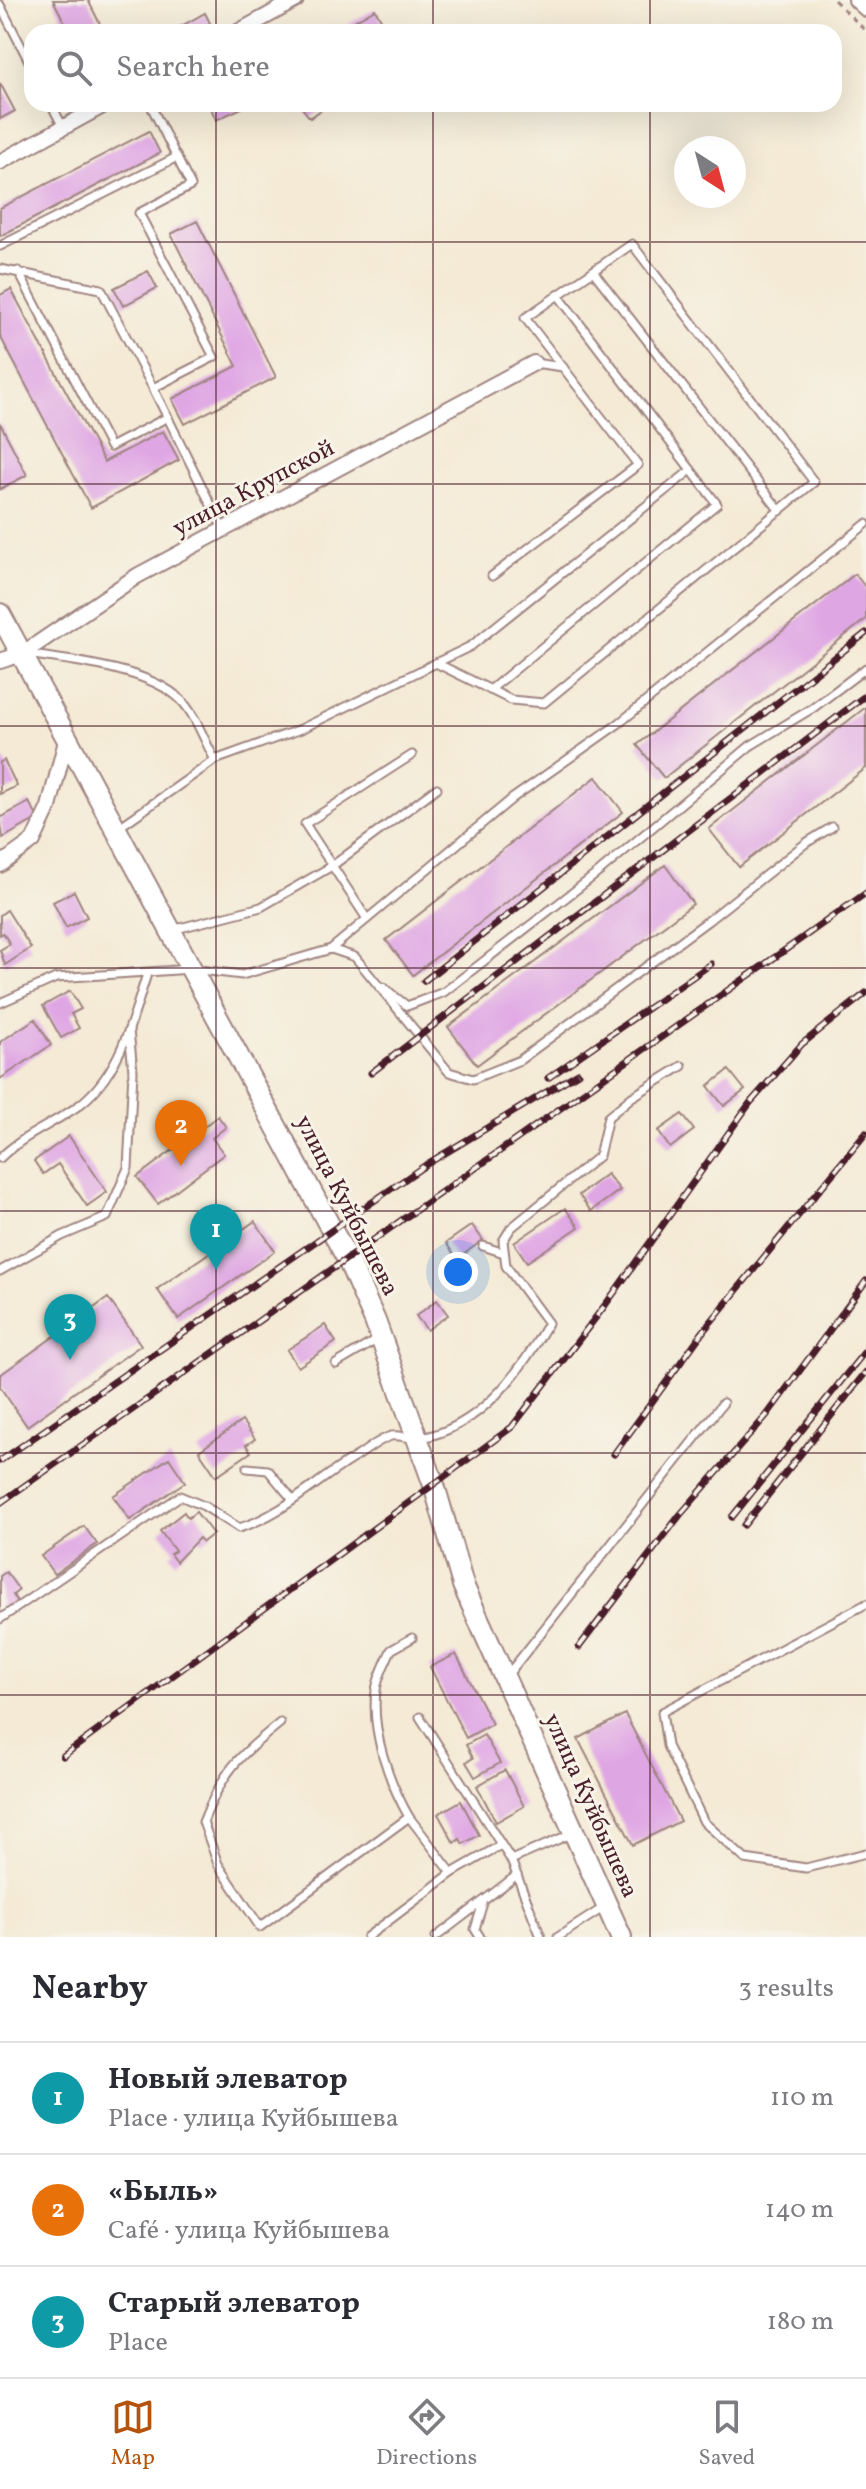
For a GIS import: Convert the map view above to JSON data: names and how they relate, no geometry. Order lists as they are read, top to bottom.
{
  "streets": {
    "street": ["улица Крупской", "улица Куйбышева"]
  },
  "crossings": [
    ["улица Крупской", "улица Куйбышева"]
  ],
  "north": "bottom right",
  "page": {
    "search": "Search here",
    "pins": ["2", "1", "3"],
    "heading": ["Nearby", "3 results"],
    "list": [
      {
        "mark": "1",
        "name": "Новый элеватор",
        "note": "Place · улица Куйбышева",
        "value": "110 m"
      },
      {
        "mark": "2",
        "name": "«Быль»",
        "note": "Café · улица Куйбышева",
        "value": "140 m"
      },
      {
        "mark": "3",
        "name": "Старый элеватор",
        "note": "Place",
        "value": "180 m"
      }
    ],
    "nav": ["Map", "Directions", "Saved"]
  }
}
